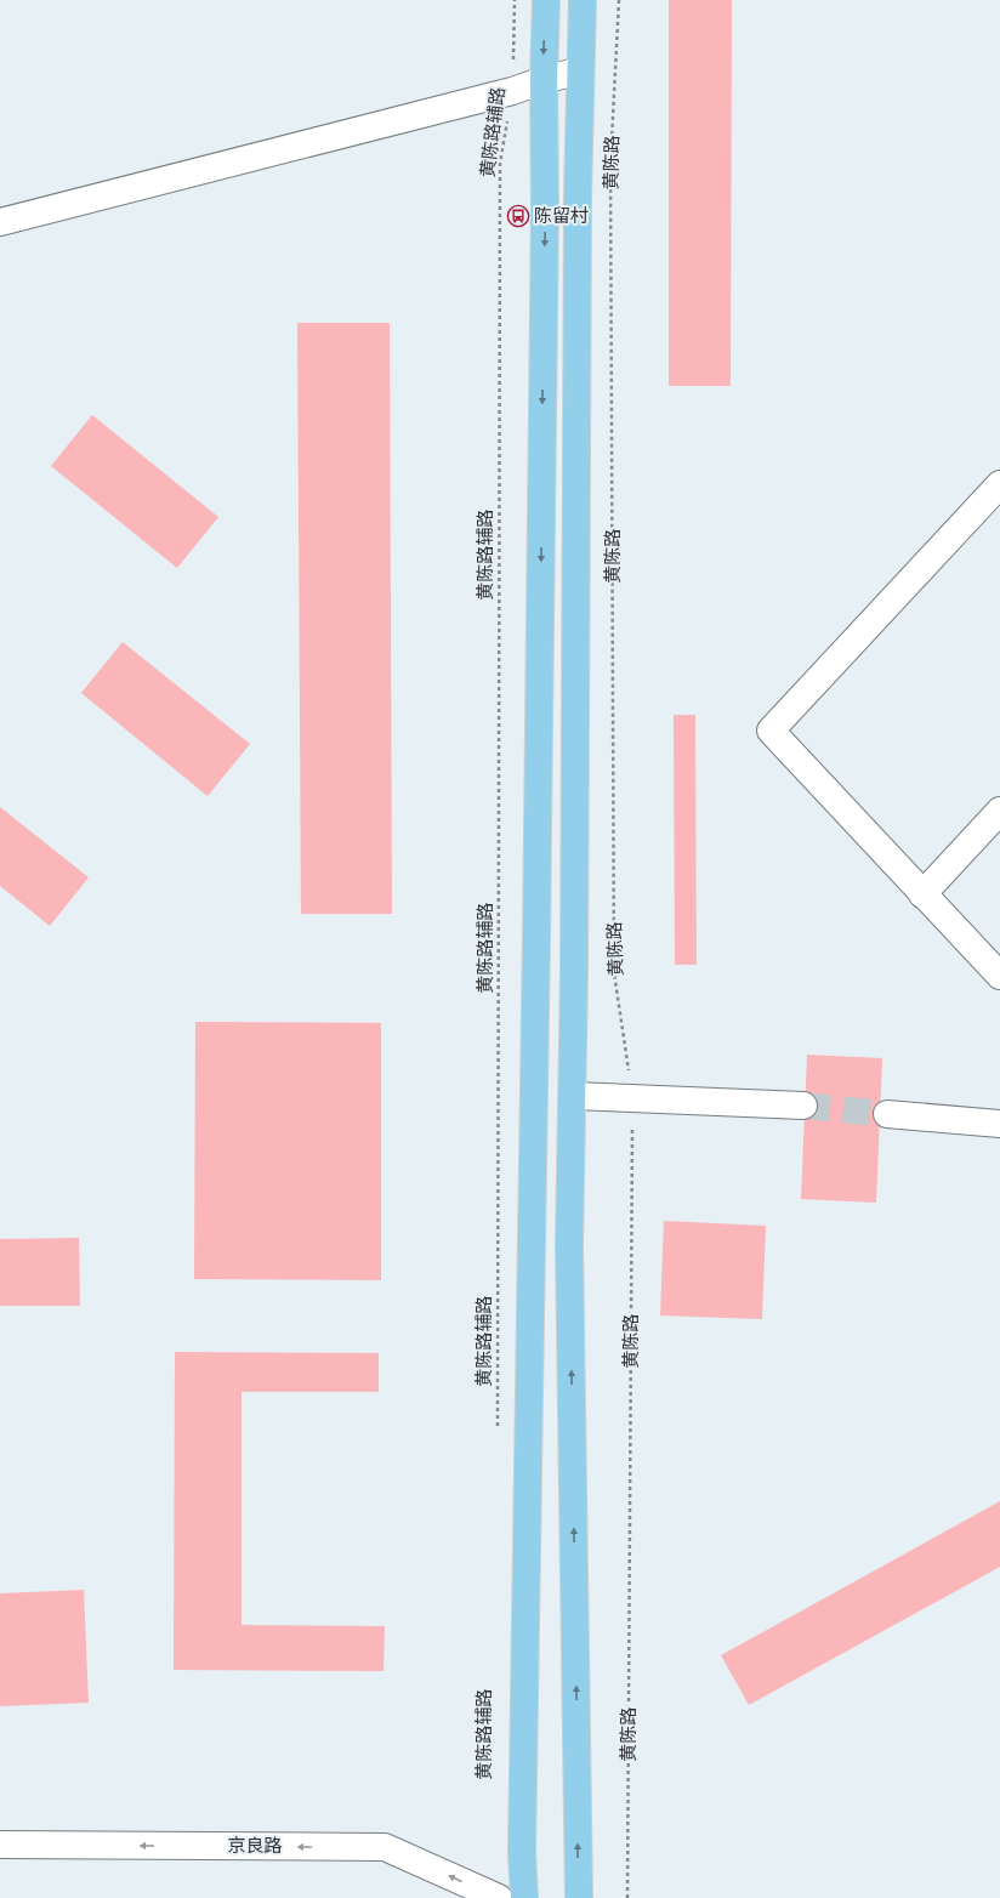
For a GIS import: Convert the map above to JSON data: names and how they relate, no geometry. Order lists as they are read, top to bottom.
{
  "streets": {
    "main road": ["黄陈路"],
    "street": ["京良路"],
    "path": ["黄陈路辅路"]
  },
  "one_way": ["京良路"],
  "places": {
    "bus stop": ["陈留村"]
  }
}
